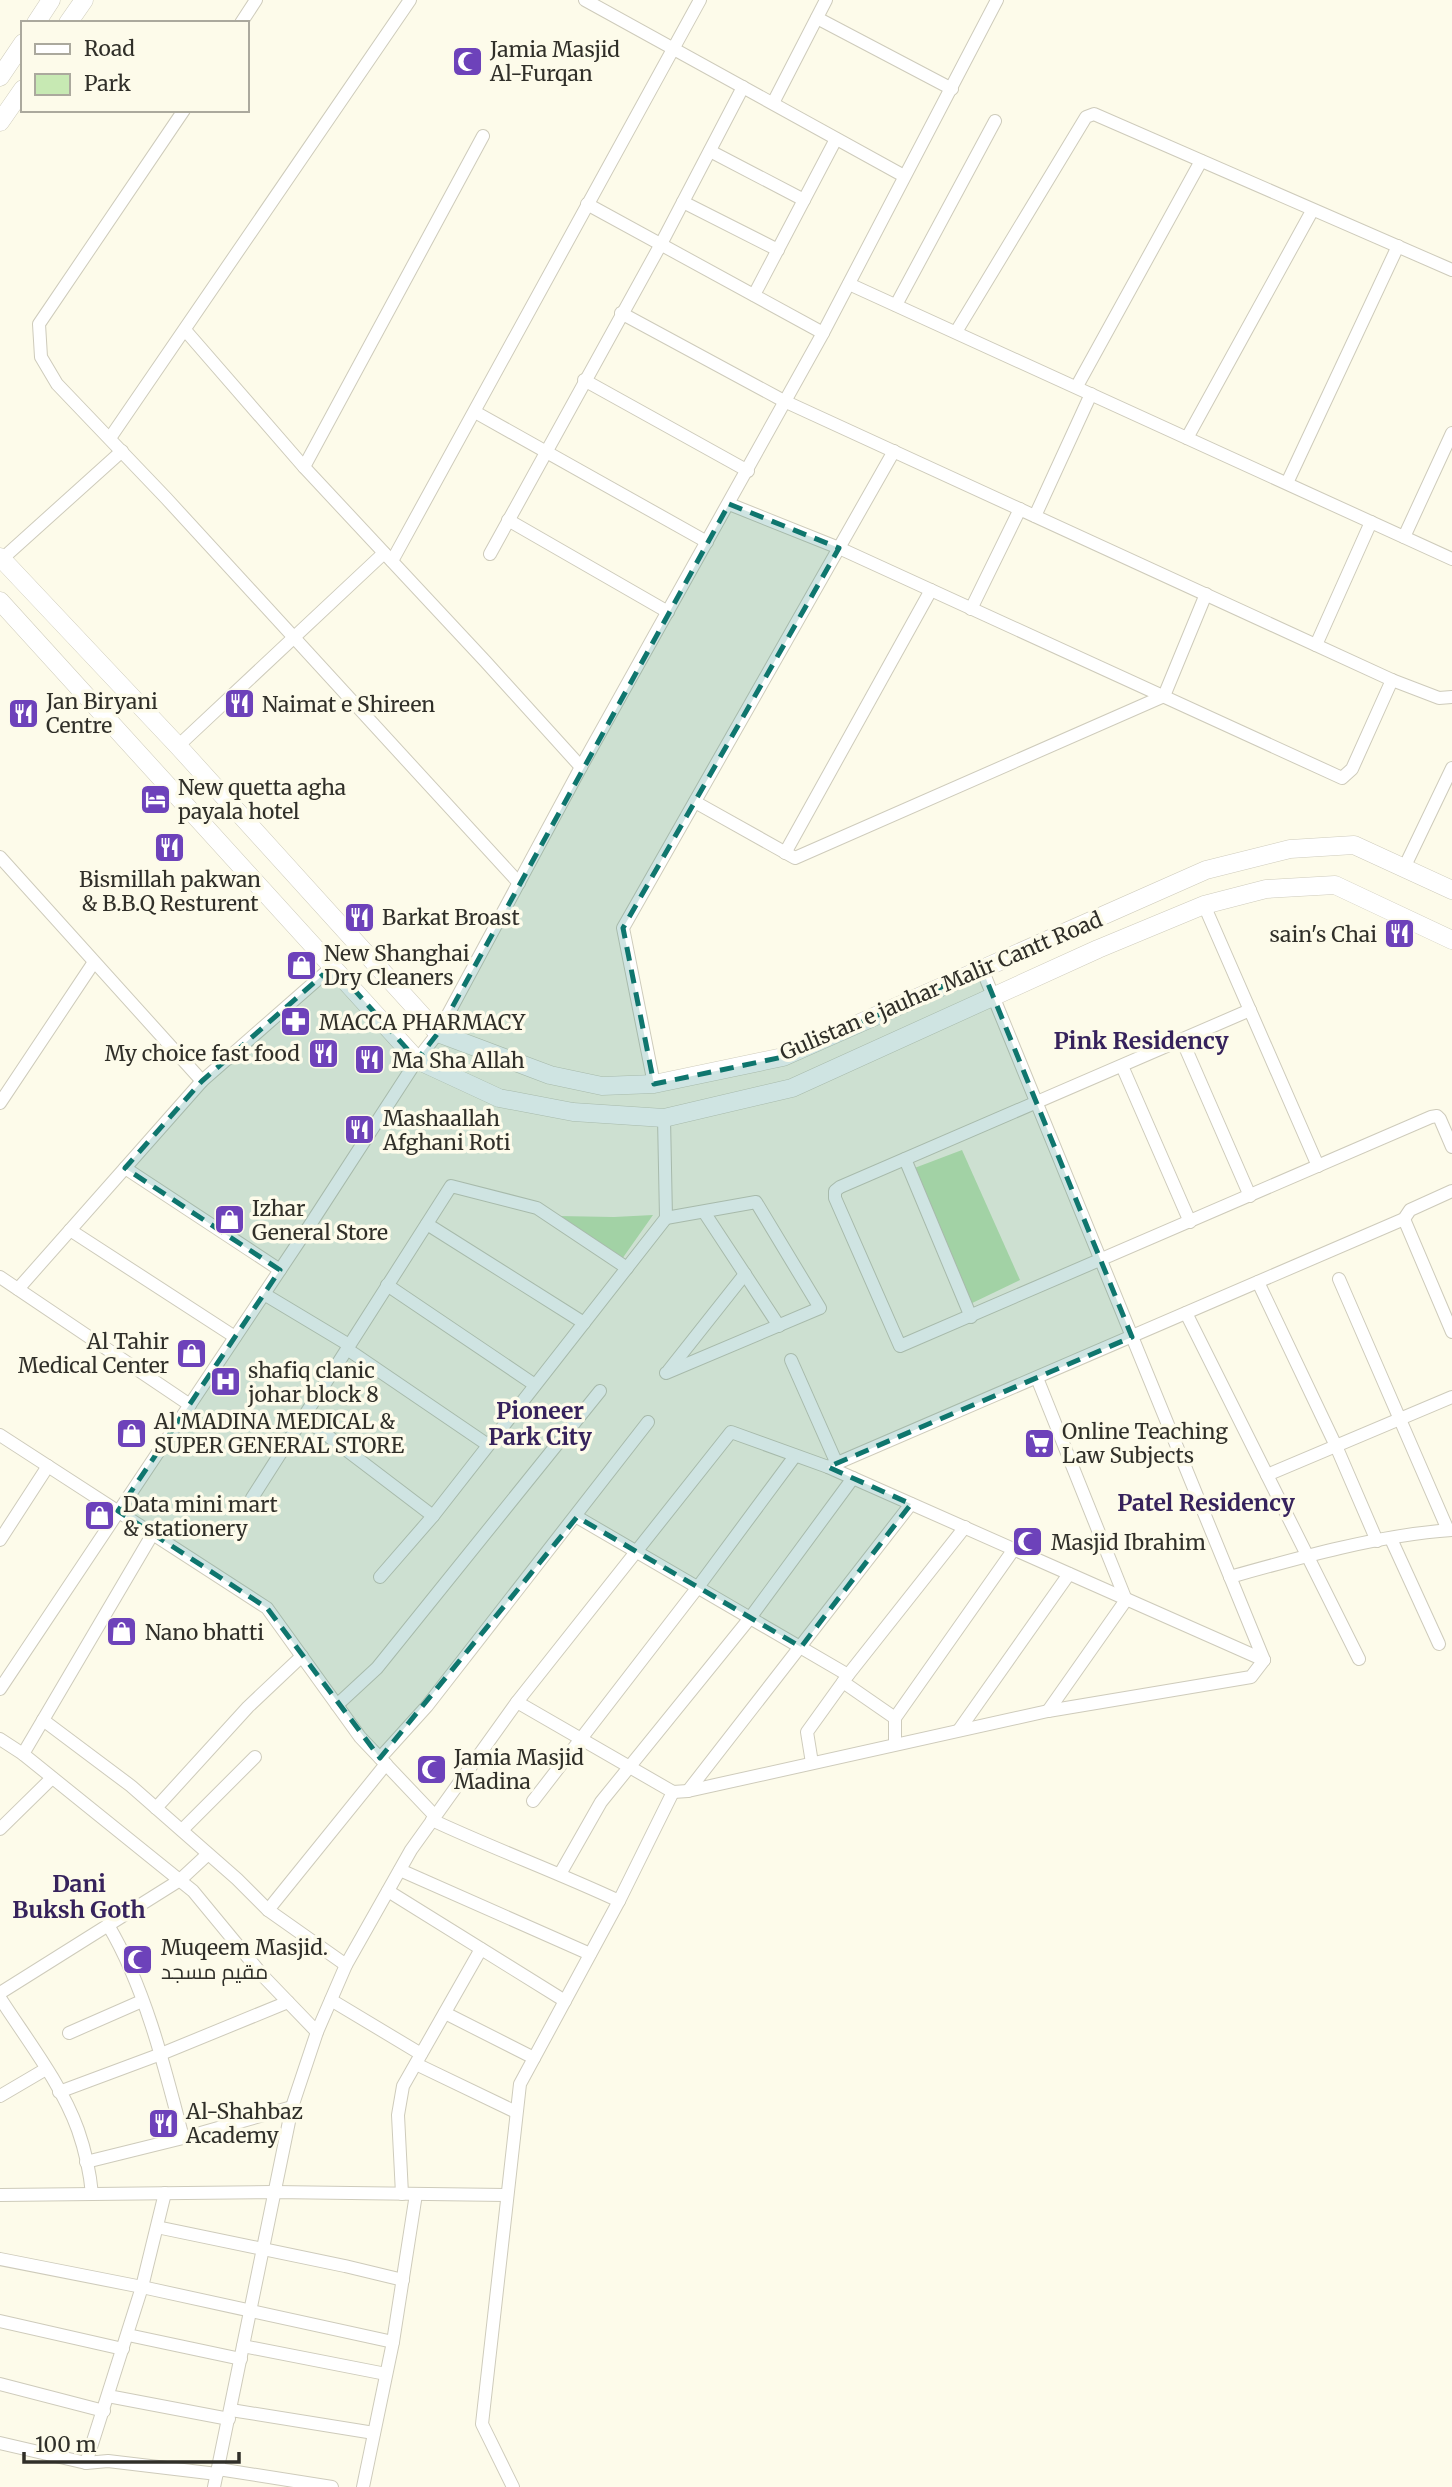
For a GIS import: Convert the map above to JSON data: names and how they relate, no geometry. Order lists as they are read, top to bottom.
{
  "streets": {
    "main road": ["Gulistan e jauhar Malir Cantt Road"]
  },
  "districts": [
    "Pink Residency",
    "Pioneer Park City",
    "Patel Residency",
    "Dani Buksh Goth"
  ],
  "places": {
    "mosque": [
      "Jamia Masjid Al-Furqan",
      "Masjid Ibrahim",
      "Jamia Masjid Madina",
      "Muqeem Masjid. مقیم مسجد"
    ],
    "restaurant": [
      "Naimat e Shireen",
      "Jan Biryani Centre",
      "Bismillah pakwan & B.B.Q Resturent",
      "Barkat Broast",
      "sain's Chai",
      "My choice fast food",
      "Ma Sha Allah",
      "Mashaallah Afghani Roti",
      "Al-Shahbaz Academy"
    ],
    "hotel": ["New quetta agha payala hotel"],
    "shop": [
      "New Shanghai Dry Cleaners",
      "Izhar General Store",
      "Al Tahir Medical Center",
      "Al MADINA MEDICAL & SUPER GENERAL STORE",
      "Data mini mart & stationery",
      "Nano bhatti"
    ],
    "pharmacy": ["MACCA PHARMACY"],
    "hospital": ["shafiq clanic johar block 8"],
    "supermarket": ["Online Teaching Law Subjects"]
  },
  "legend": ["Road", "Park"],
  "scale_bar": "100 m"
}
